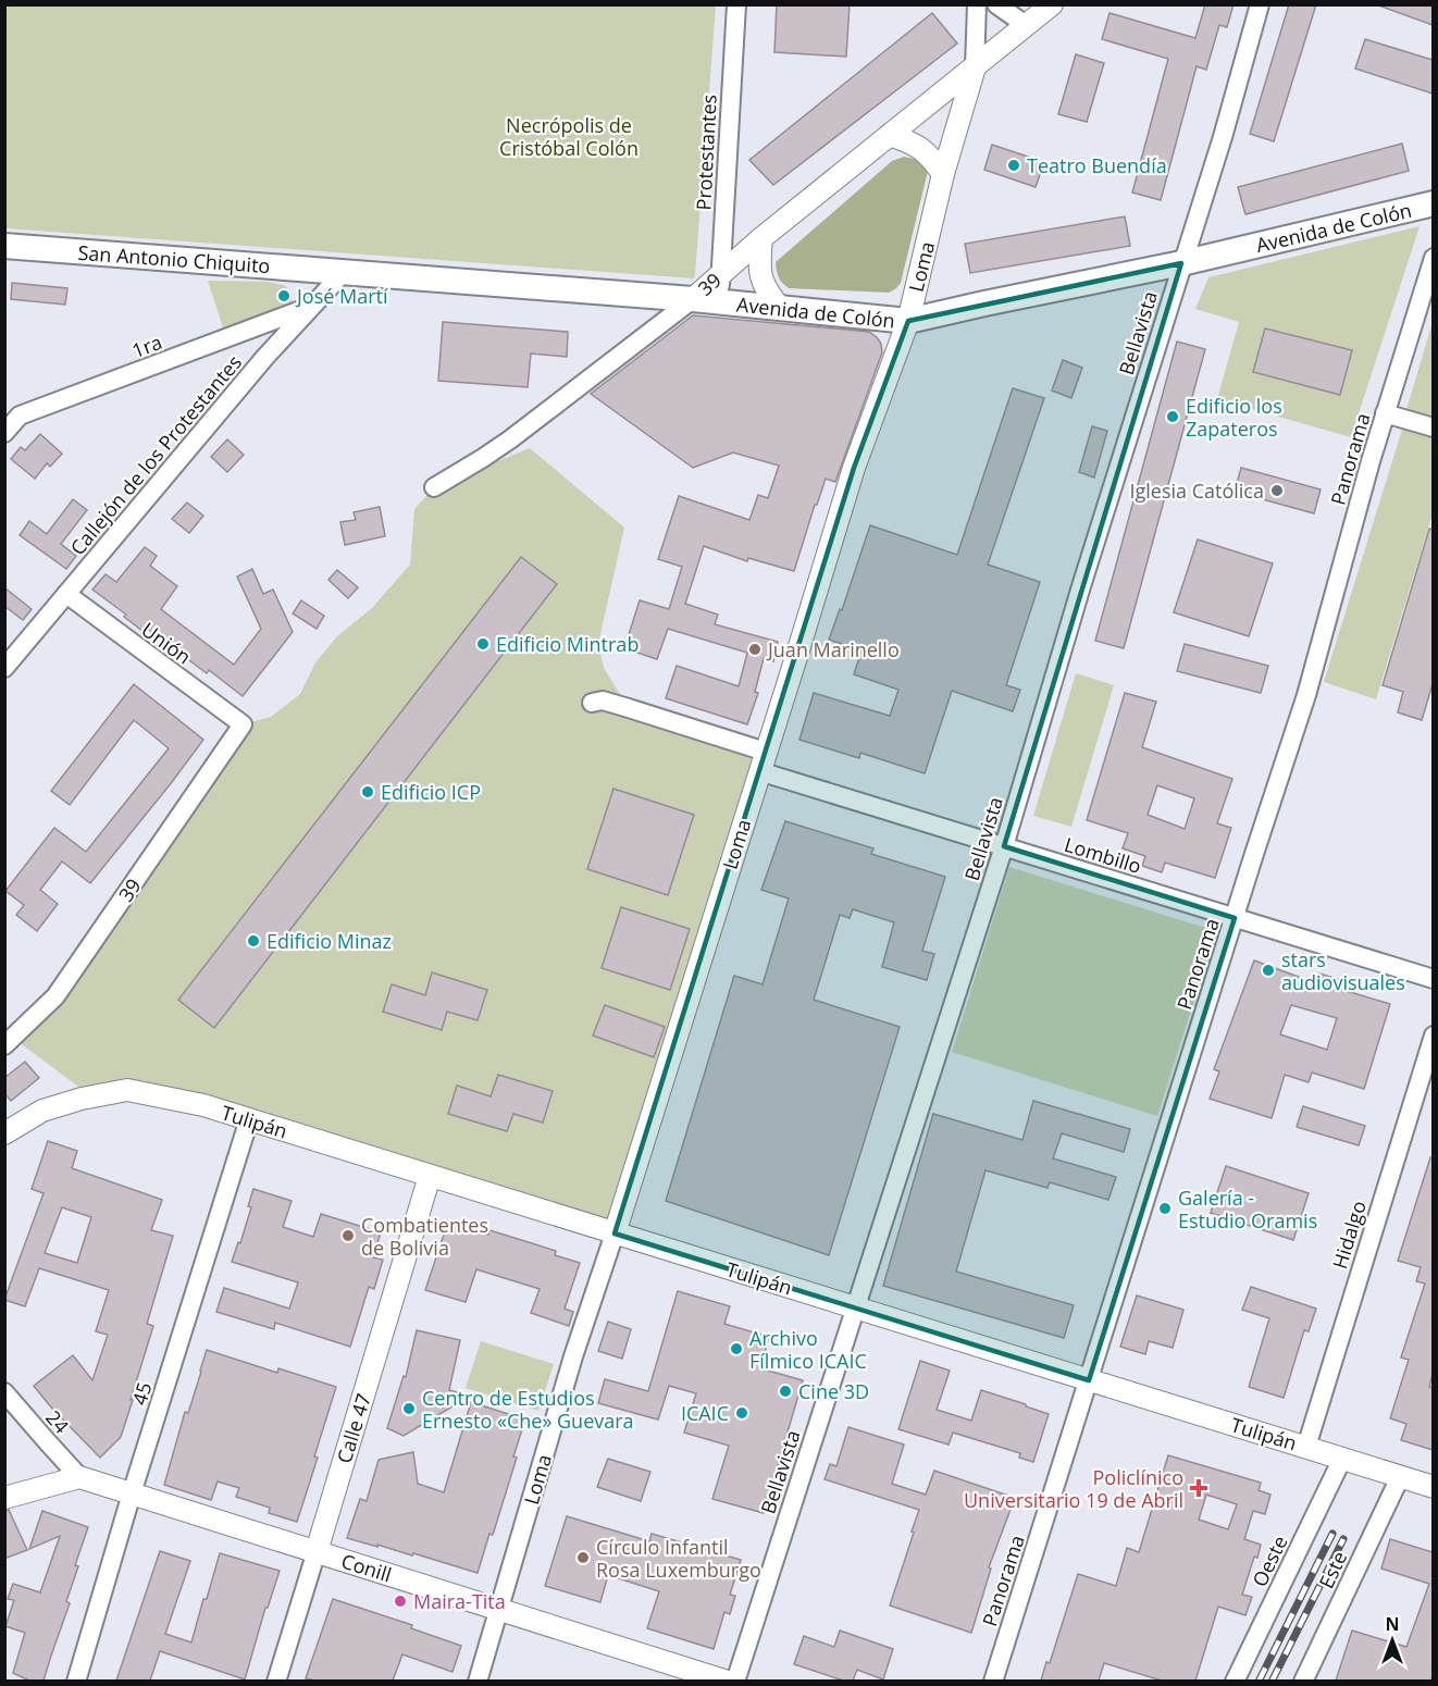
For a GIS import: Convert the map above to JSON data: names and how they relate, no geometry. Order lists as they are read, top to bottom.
{
  "streets": {
    "main road": ["Avenida de Colón", "San Antonio Chiquito"],
    "street": [
      "Protestantes",
      "Loma",
      "39",
      "Bellavista",
      "1ra",
      "Callejón de los Protestantes",
      "Panorama",
      "Unión",
      "Lombillo",
      "Tulipán",
      "Hidalgo",
      "45",
      "24",
      "Calle 47",
      "Oeste",
      "Conill",
      "Este"
    ]
  },
  "crossings": [
    ["Protestantes", "Avenida de Colón"],
    ["Protestantes", "39"],
    ["Avenida de Colón", "San Antonio Chiquito"],
    ["Avenida de Colón", "Loma"],
    ["Avenida de Colón", "39"],
    ["Avenida de Colón", "Bellavista"],
    ["Avenida de Colón", "Callejón de los Protestantes"],
    ["San Antonio Chiquito", "Callejón de los Protestantes"],
    ["Loma", "39"],
    ["Loma", "Lombillo"],
    ["Loma", "Tulipán"],
    ["Loma", "Conill"],
    ["39", "Unión"],
    ["Bellavista", "Lombillo"],
    ["Bellavista", "Tulipán"],
    ["1ra", "Callejón de los Protestantes"],
    ["Callejón de los Protestantes", "Unión"],
    ["Panorama", "Lombillo"],
    ["Panorama", "Tulipán"],
    ["Tulipán", "Hidalgo"],
    ["Tulipán", "45"],
    ["Tulipán", "Calle 47"],
    ["Tulipán", "Oeste"],
    ["Tulipán", "Este"],
    ["45", "Conill"],
    ["24", "Conill"],
    ["Calle 47", "Conill"]
  ],
  "parks": ["Necrópolis de Cristóbal Colón"],
  "places": {
    "other": [
      "Teatro Buendía",
      "José Martí",
      "Edificio los Zapateros",
      "Iglesia Católica",
      "Edificio Mintrab",
      "Juan Marinello",
      "Edificio ICP",
      "Edificio Minaz",
      "stars audiovisuales",
      "Galería - Estudio Oramis",
      "Combatientes de Bolivia",
      "Archivo Fílmico ICAIC",
      "Cine 3D",
      "Centro de Estudios Ernesto «Che» Guevara",
      "ICAIC",
      "Círculo Infantil Rosa Luxemburgo",
      "Maira-Tita"
    ],
    "health": ["Policlínico Universitario 19 de Abril"]
  },
  "north": "top"
}
